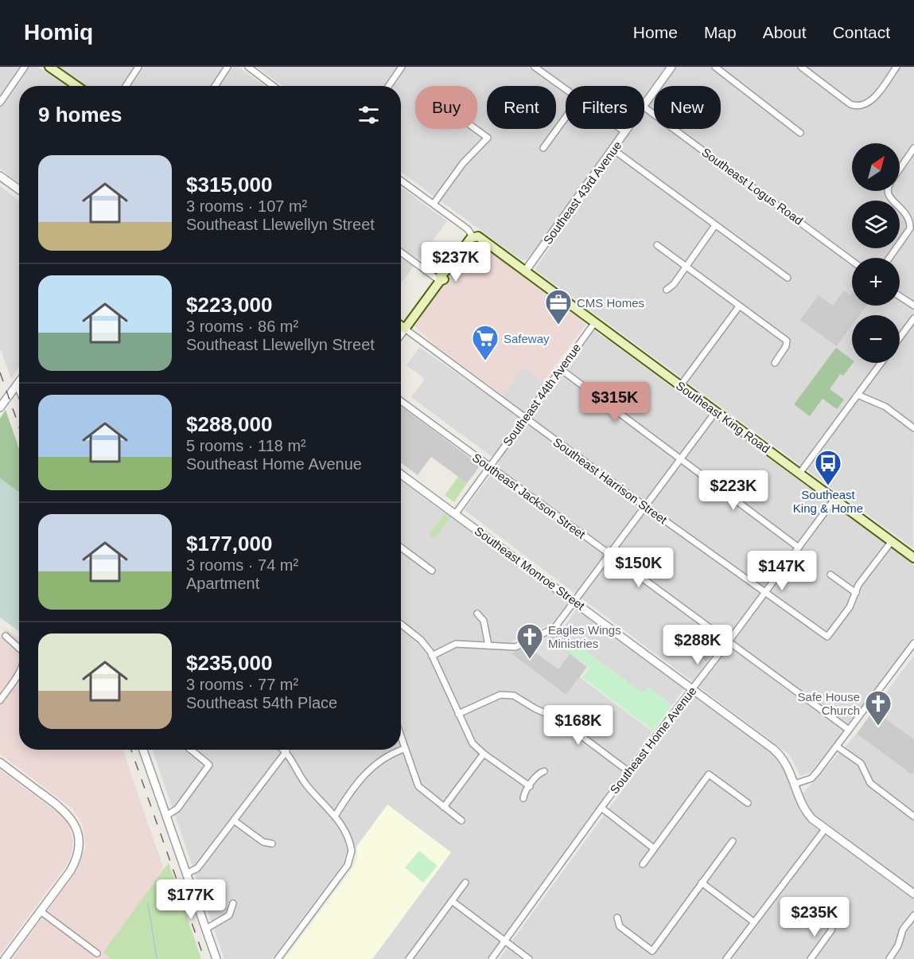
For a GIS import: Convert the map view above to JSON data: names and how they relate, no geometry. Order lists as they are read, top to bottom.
{
  "streets": {
    "main road": ["Southeast King Road", "Southeast Harrison Street"],
    "street": [
      "Southeast Logus Road",
      "Southeast 43rd Avenue",
      "Southeast 44th Avenue",
      "Southeast Jackson Street",
      "Southeast Monroe Street",
      "Southeast Home Avenue"
    ]
  },
  "crossings": [
    ["Southeast 43rd Avenue", "Southeast King Road"],
    ["Southeast 44th Avenue", "Southeast King Road"],
    ["Southeast 44th Avenue", "Southeast Harrison Street"],
    ["Southeast 44th Avenue", "Southeast Jackson Street"],
    ["Southeast 44th Avenue", "Southeast Monroe Street"],
    ["Southeast King Road", "Southeast Home Avenue"],
    ["Southeast Harrison Street", "Southeast Home Avenue"],
    ["Southeast Jackson Street", "Southeast Home Avenue"],
    ["Southeast Monroe Street", "Southeast Home Avenue"]
  ],
  "places": {
    "office": ["CMS Homes"],
    "supermarket": ["Safeway"],
    "bus stop": ["Southeast King & Home"],
    "church": ["Eagles Wings Ministries", "Safe House Church"]
  },
  "north": "top right",
  "page": {
    "header": "Homiq",
    "nav": [
      "Home",
      "Map",
      "About",
      "Contact"
    ],
    "chip": [
      "Buy",
      "Rent",
      "Filters",
      "New"
    ],
    "heading": "9 homes",
    "map_buttons": ["+", "−"],
    "list": [
      {
        "name": "$315,000",
        "note": "3 rooms · 107 m² · Southeast Llewellyn Street"
      },
      {
        "name": "$223,000",
        "note": "3 rooms · 86 m² · Southeast Llewellyn Street"
      },
      {
        "name": "$288,000",
        "note": "5 rooms · 118 m² · Southeast Home Avenue"
      },
      {
        "name": "$177,000",
        "note": "3 rooms · 74 m² · Apartment"
      },
      {
        "name": "$235,000",
        "note": "3 rooms · 77 m² · Southeast 54th Place"
      }
    ],
    "price": [
      "$237K",
      "$315K",
      "$223K",
      "$150K",
      "$147K",
      "$288K",
      "$168K",
      "$177K",
      "$235K"
    ]
  }
}
